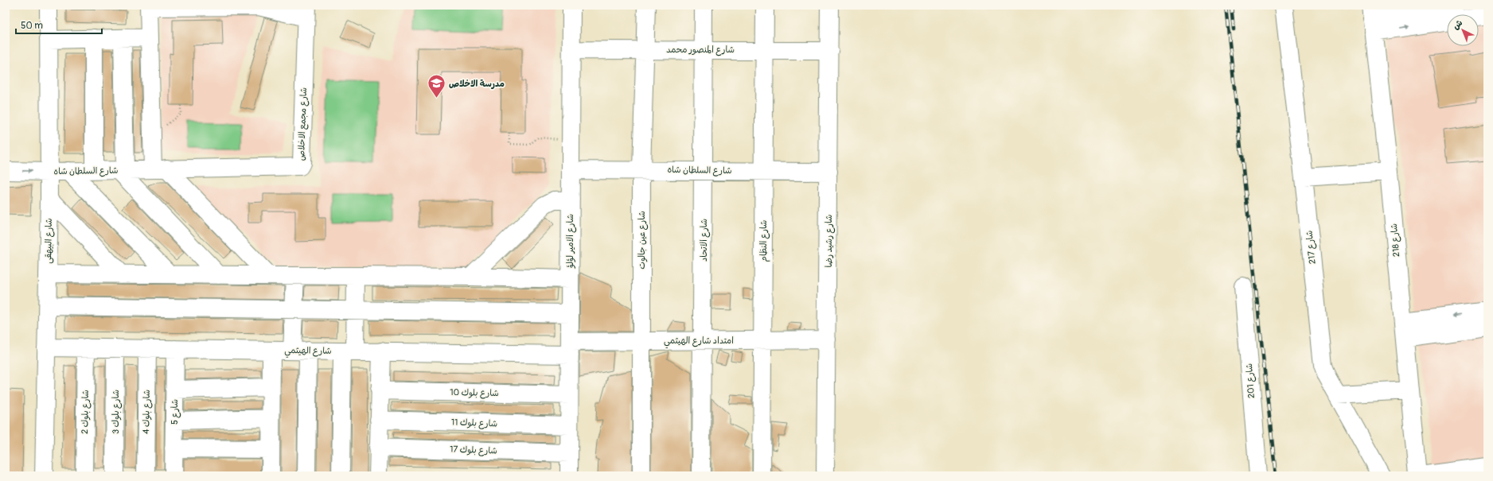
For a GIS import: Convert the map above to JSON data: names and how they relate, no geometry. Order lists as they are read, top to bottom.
{
  "streets": {
    "street": [
      "شارع المنصور محمد",
      "شارع مجمع الاخلاص",
      "شارع السلطان شاه",
      "شارع عين جالوت",
      "شارع الاتحاد",
      "شارع 218",
      "شارع البيهقى",
      "شارع الامير لؤلؤ",
      "شارع النظام",
      "شارع رشيد رضا",
      "شارع 217",
      "امتداد شارع الهيثمي",
      "شارع الهيثمي",
      "شارع 201",
      "شارع بلوك 10",
      "شارع بلوك 2",
      "شارع بلوك 3",
      "شارع بلوك 4",
      "شارع 5",
      "شارع بلوك 11",
      "شارع بلوك 17"
    ]
  },
  "crossings": [
    ["شارع المنصور محمد", "شارع عين جالوت"],
    ["شارع المنصور محمد", "شارع الاتحاد"],
    ["شارع المنصور محمد", "شارع الامير لؤلؤ"],
    ["شارع المنصور محمد", "شارع النظام"],
    ["شارع المنصور محمد", "شارع رشيد رضا"],
    ["شارع مجمع الاخلاص", "شارع السلطان شاه"],
    ["شارع السلطان شاه", "شارع عين جالوت"],
    ["شارع السلطان شاه", "شارع الاتحاد"],
    ["شارع السلطان شاه", "شارع البيهقى"],
    ["شارع السلطان شاه", "شارع الامير لؤلؤ"],
    ["شارع السلطان شاه", "شارع النظام"],
    ["شارع السلطان شاه", "شارع رشيد رضا"],
    ["شارع عين جالوت", "امتداد شارع الهيثمي"],
    ["شارع الاتحاد", "امتداد شارع الهيثمي"],
    ["شارع البيهقى", "شارع الهيثمي"],
    ["شارع الامير لؤلؤ", "امتداد شارع الهيثمي"],
    ["شارع الامير لؤلؤ", "شارع الهيثمي"],
    ["شارع الامير لؤلؤ", "شارع بلوك 10"],
    ["شارع الامير لؤلؤ", "شارع بلوك 11"],
    ["شارع الامير لؤلؤ", "شارع بلوك 17"],
    ["شارع النظام", "امتداد شارع الهيثمي"],
    ["شارع رشيد رضا", "امتداد شارع الهيثمي"],
    ["امتداد شارع الهيثمي", "شارع الهيثمي"],
    ["شارع الهيثمي", "شارع بلوك 2"],
    ["شارع الهيثمي", "شارع بلوك 3"],
    ["شارع الهيثمي", "شارع بلوك 4"],
    ["شارع الهيثمي", "شارع 5"]
  ],
  "places": {
    "school or university": ["مدرسة الاخلاص"]
  },
  "scale_bar": "50 m",
  "north": "top left"
}
